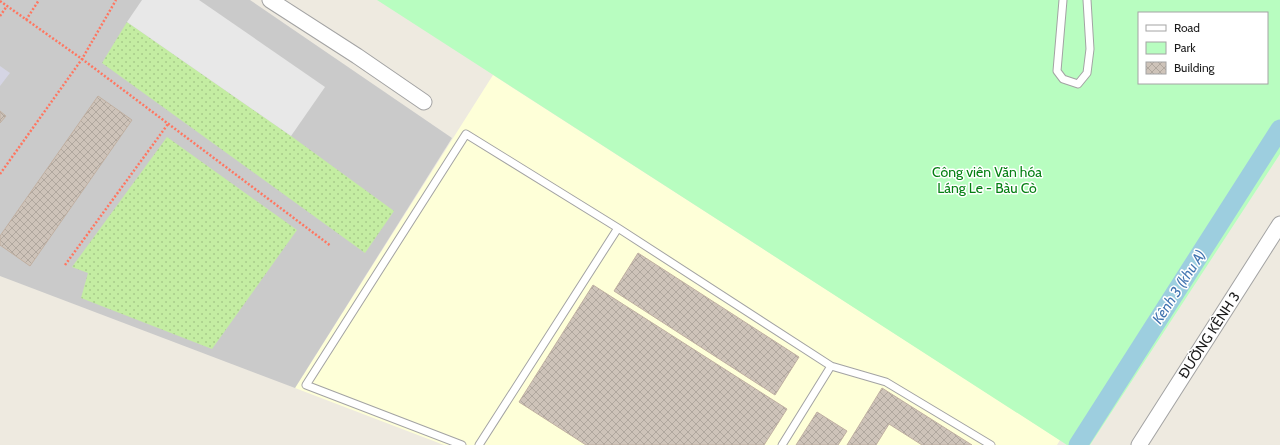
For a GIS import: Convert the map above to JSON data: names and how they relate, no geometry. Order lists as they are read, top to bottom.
{
  "streets": {
    "street": ["ĐƯỜNG KÊNH 3"]
  },
  "water": ["Kênh 3 (khu A)"],
  "parks": ["Công viên Văn hóa Láng Le - Bàu Cò"],
  "legend": ["Road", "Park", "Building"]
}
